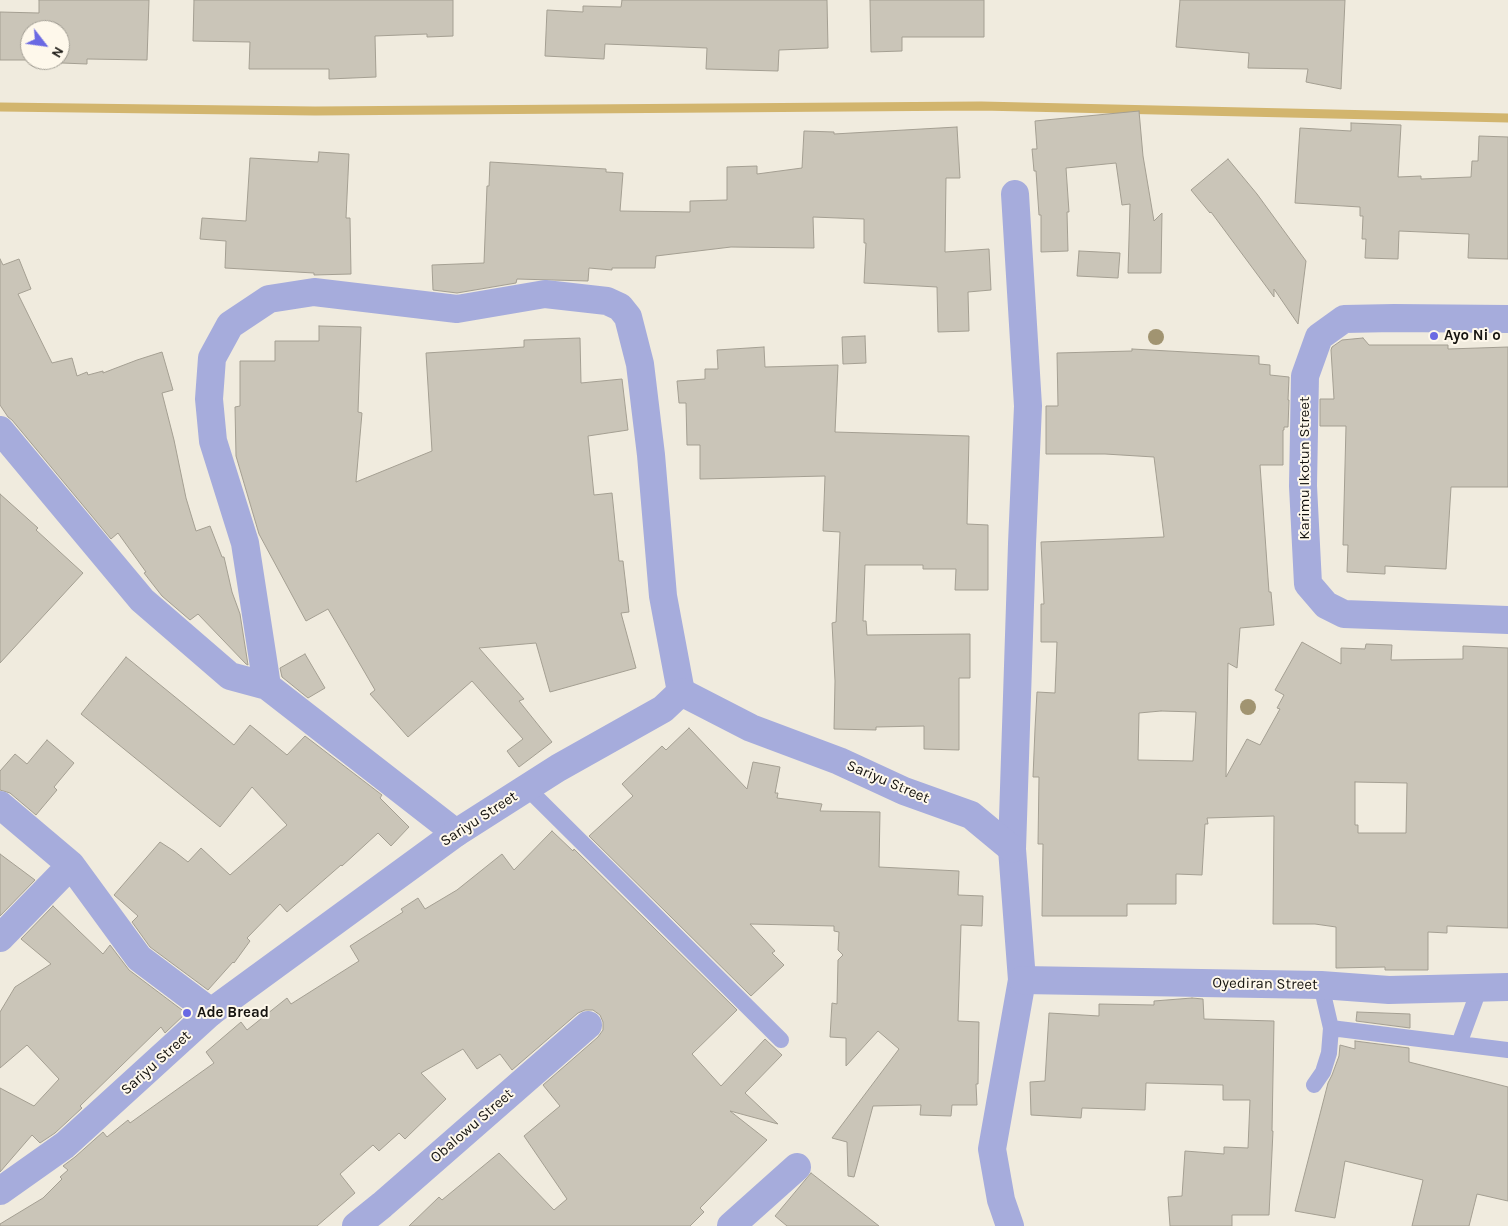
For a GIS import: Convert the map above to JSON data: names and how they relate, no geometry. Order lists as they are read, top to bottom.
{
  "streets": {
    "street": [
      "Karimu Ikotun Street",
      "Sariyu Street",
      "Oyediran Street",
      "Obalowu Street"
    ]
  },
  "places": ["Ayo Ni o", "Ade Bread"],
  "north": "bottom right"
}
